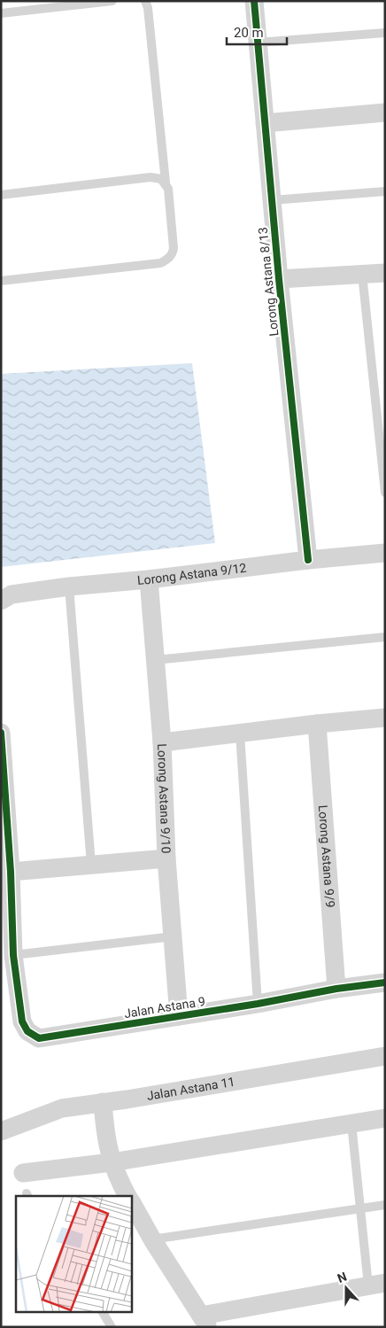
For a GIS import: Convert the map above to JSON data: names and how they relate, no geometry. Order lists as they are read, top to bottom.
{
  "streets": {
    "street": [
      "Lorong Astana 8/13",
      "Lorong Astana 9/12",
      "Lorong Astana 9/10",
      "Lorong Astana 9/9",
      "Jalan Astana 9",
      "Jalan Astana 11"
    ]
  },
  "crossings": [
    ["Lorong Astana 8/13", "Lorong Astana 9/12"],
    ["Lorong Astana 9/12", "Lorong Astana 9/10"],
    ["Lorong Astana 9/10", "Jalan Astana 9"],
    ["Lorong Astana 9/9", "Jalan Astana 9"]
  ],
  "scale_bar": "20 m",
  "north": "top"
}
